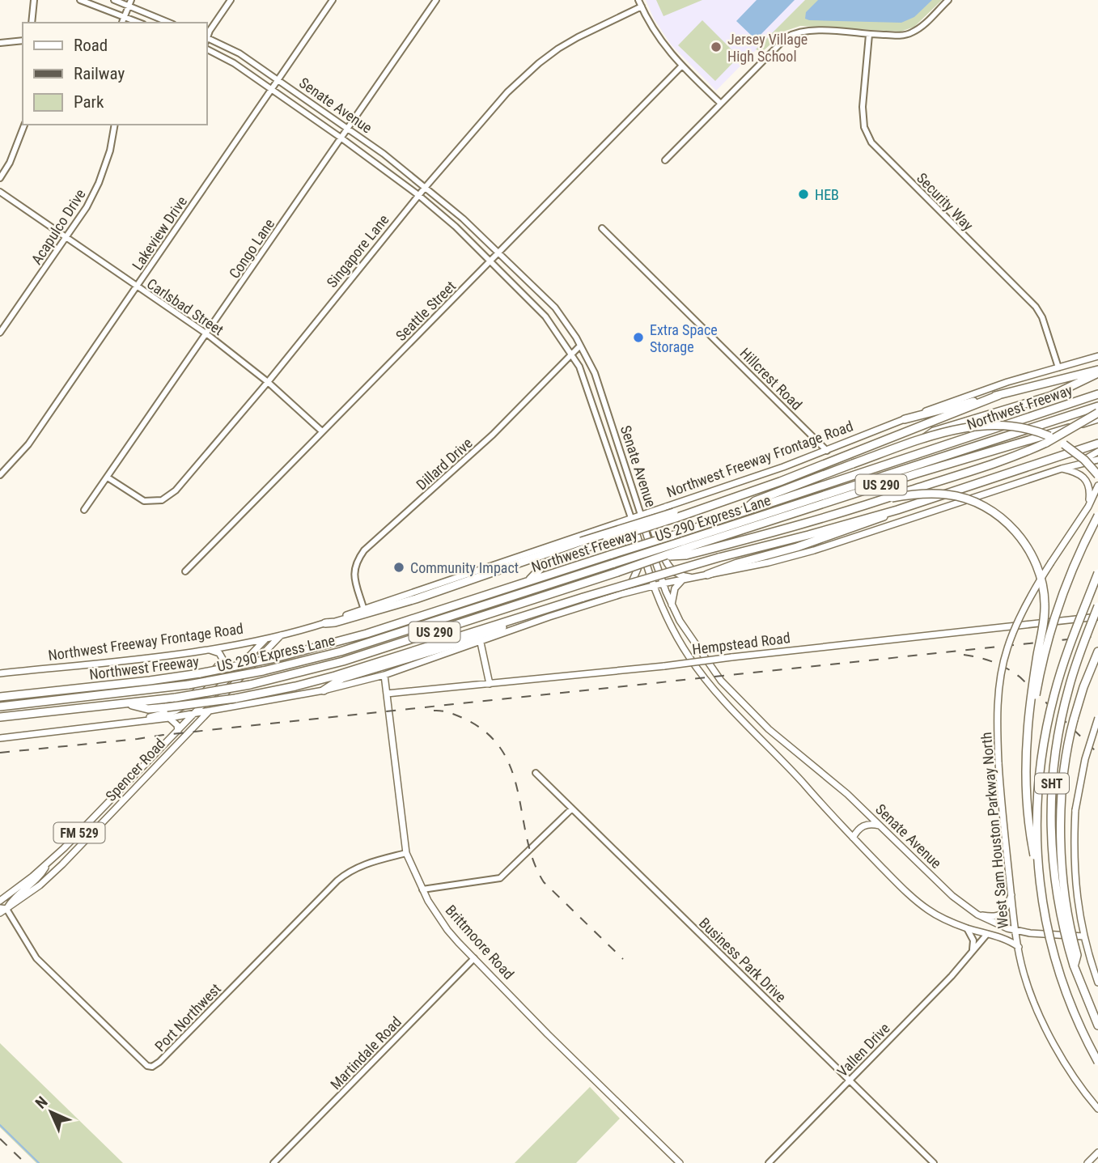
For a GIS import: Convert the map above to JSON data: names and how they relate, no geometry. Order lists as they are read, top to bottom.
{
  "streets": {
    "highway": [
      "Northwest Freeway",
      "US 290",
      "US 290 Express Lane",
      "SHT"
    ],
    "main road": [
      "Senate Avenue",
      "Northwest Freeway Frontage Road",
      "Hempstead Road",
      "Spencer Road",
      "West Sam Houston Parkway North",
      "FM 529",
      "Brittmoore Road"
    ],
    "street": [
      "Security Way",
      "Acapulco Drive",
      "Lakeview Drive",
      "Congo Lane",
      "Singapore Lane",
      "Carlsbad Street",
      "Seattle Street",
      "Hillcrest Road",
      "Dillard Drive",
      "Business Park Drive",
      "Port Northwest",
      "Vallen Drive",
      "Martindale Road"
    ]
  },
  "crossings": [
    ["Senate Avenue", "Lakeview Drive"],
    ["Senate Avenue", "Congo Lane"],
    ["Senate Avenue", "Singapore Lane"],
    ["Senate Avenue", "Seattle Street"],
    ["Senate Avenue", "Northwest Freeway Frontage Road"],
    ["Senate Avenue", "Dillard Drive"],
    ["Senate Avenue", "West Sam Houston Parkway North"],
    ["Senate Avenue", "Vallen Drive"],
    ["Security Way", "Northwest Freeway Frontage Road"],
    ["Acapulco Drive", "Carlsbad Street"],
    ["Lakeview Drive", "Carlsbad Street"],
    ["Congo Lane", "Singapore Lane"],
    ["Congo Lane", "Carlsbad Street"],
    ["Singapore Lane", "Carlsbad Street"],
    ["Carlsbad Street", "Seattle Street"],
    ["Hillcrest Road", "Northwest Freeway Frontage Road"],
    ["Northwest Freeway", "US 290"],
    ["Northwest Freeway", "US 290 Express Lane"],
    ["Northwest Freeway Frontage Road", "Dillard Drive"],
    ["Northwest Freeway Frontage Road", "Spencer Road"],
    ["US 290", "US 290 Express Lane"],
    ["Hempstead Road", "Brittmoore Road"],
    ["Spencer Road", "Port Northwest"],
    ["Brittmoore Road", "Port Northwest"],
    ["Brittmoore Road", "Martindale Road"],
    ["Business Park Drive", "Vallen Drive"]
  ],
  "places": [
    "Jersey Village High School",
    "HEB",
    "Extra Space Storage",
    "Community Impact"
  ],
  "legend": ["Road", "Railway", "Park"],
  "north": "top left"
}
